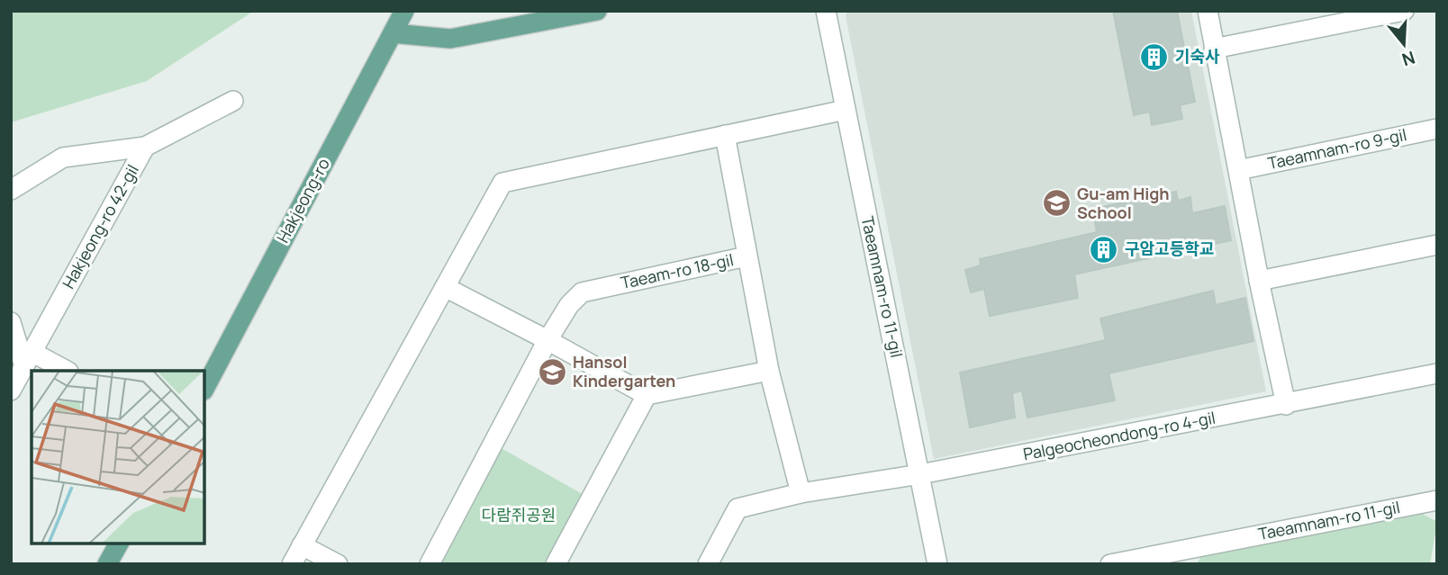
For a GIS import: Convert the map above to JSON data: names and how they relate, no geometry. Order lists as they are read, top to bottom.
{
  "streets": {
    "main road": ["Hakjeong-ro"],
    "street": [
      "Taeamnam-ro 9-gil",
      "Hakjeong-ro 42-gil",
      "Taeam-ro 18-gil",
      "Taeamnam-ro 11-gil",
      "Palgeocheondong-ro 4-gil"
    ]
  },
  "crossings": [
    ["Taeamnam-ro 11-gil", "Palgeocheondong-ro 4-gil"]
  ],
  "parks": ["다람쥐공원"],
  "places": {
    "building": ["기숙사", "구암고등학교"],
    "school or university": ["Gu-am High School", "Hansol Kindergarten"]
  },
  "north": "bottom"
}
